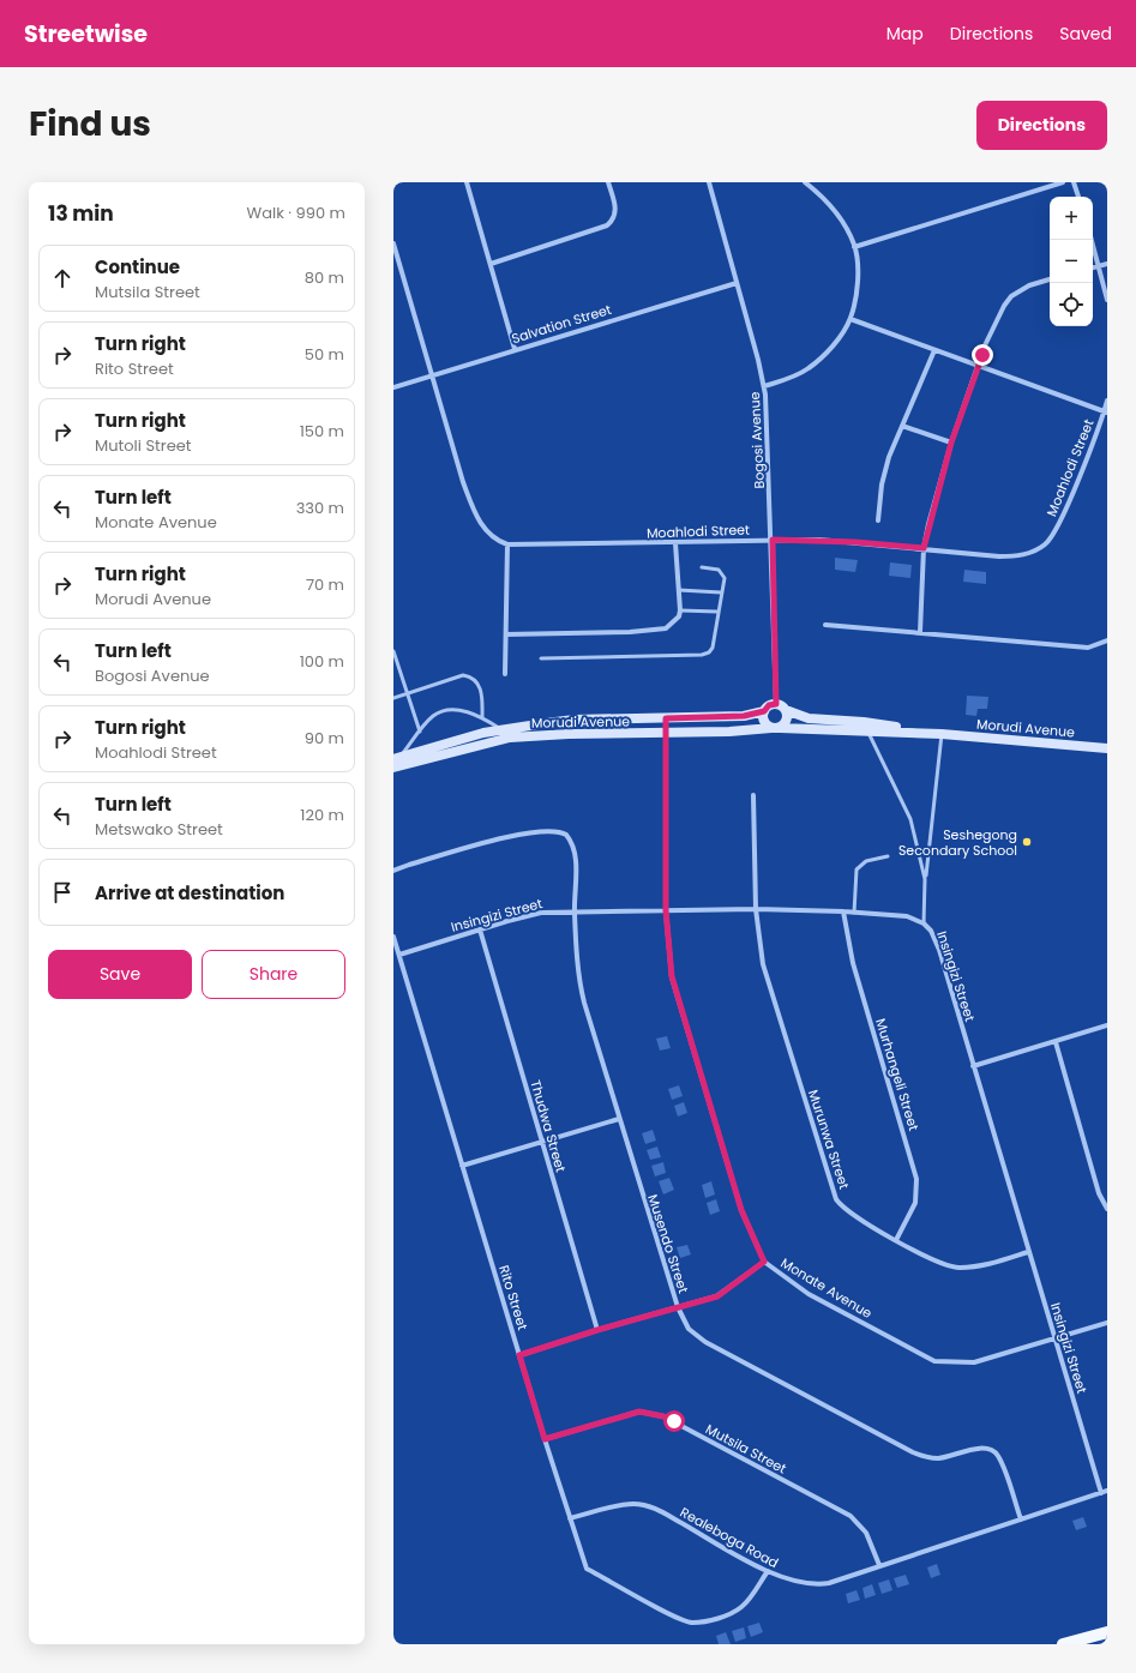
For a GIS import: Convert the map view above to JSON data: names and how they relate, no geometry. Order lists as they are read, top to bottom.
{
  "streets": {
    "street": [
      "Salvation Street",
      "Bogosi Avenue",
      "Moahlodi Street",
      "Morudi Avenue",
      "Insingizi Street",
      "Murhangeli Street",
      "Thudwa Street",
      "Murunwa Street",
      "Musendo Street",
      "Monate Avenue",
      "Rito Street",
      "Mutsila Street",
      "Realeboga Road"
    ]
  },
  "crossings": [
    ["Salvation Street", "Bogosi Avenue"],
    ["Bogosi Avenue", "Moahlodi Street"],
    ["Bogosi Avenue", "Morudi Avenue"],
    ["Morudi Avenue", "Monate Avenue"],
    ["Insingizi Street", "Murhangeli Street"],
    ["Insingizi Street", "Thudwa Street"],
    ["Insingizi Street", "Murunwa Street"],
    ["Insingizi Street", "Musendo Street"],
    ["Insingizi Street", "Monate Avenue"],
    ["Insingizi Street", "Rito Street"],
    ["Insingizi Street", "Realeboga Road"],
    ["Murhangeli Street", "Murunwa Street"],
    ["Musendo Street", "Realeboga Road"],
    ["Rito Street", "Mutsila Street"],
    ["Rito Street", "Realeboga Road"],
    ["Mutsila Street", "Realeboga Road"]
  ],
  "places": ["Seshegong Secondary School"],
  "page": {
    "header": "Streetwise",
    "nav": ["Map", "Directions", "Saved"],
    "title": "Find us",
    "buttons": [
      "Directions",
      ["Save", "Share"]
    ],
    "heading": ["13 min", "Walk · 990 m"],
    "map_buttons": ["+", "−"],
    "list": [
      ["Continue", "Mutsila Street", "80 m"],
      ["Turn right", "Rito Street", "50 m"],
      ["Turn right", "Mutoli Street", "150 m"],
      ["Turn left", "Monate Avenue", "330 m"],
      ["Turn right", "Morudi Avenue", "70 m"],
      ["Turn left", "Bogosi Avenue", "100 m"],
      ["Turn right", "Moahlodi Street", "90 m"],
      ["Turn left", "Metswako Street", "120 m"],
      "Arrive at destination"
    ]
  }
}
